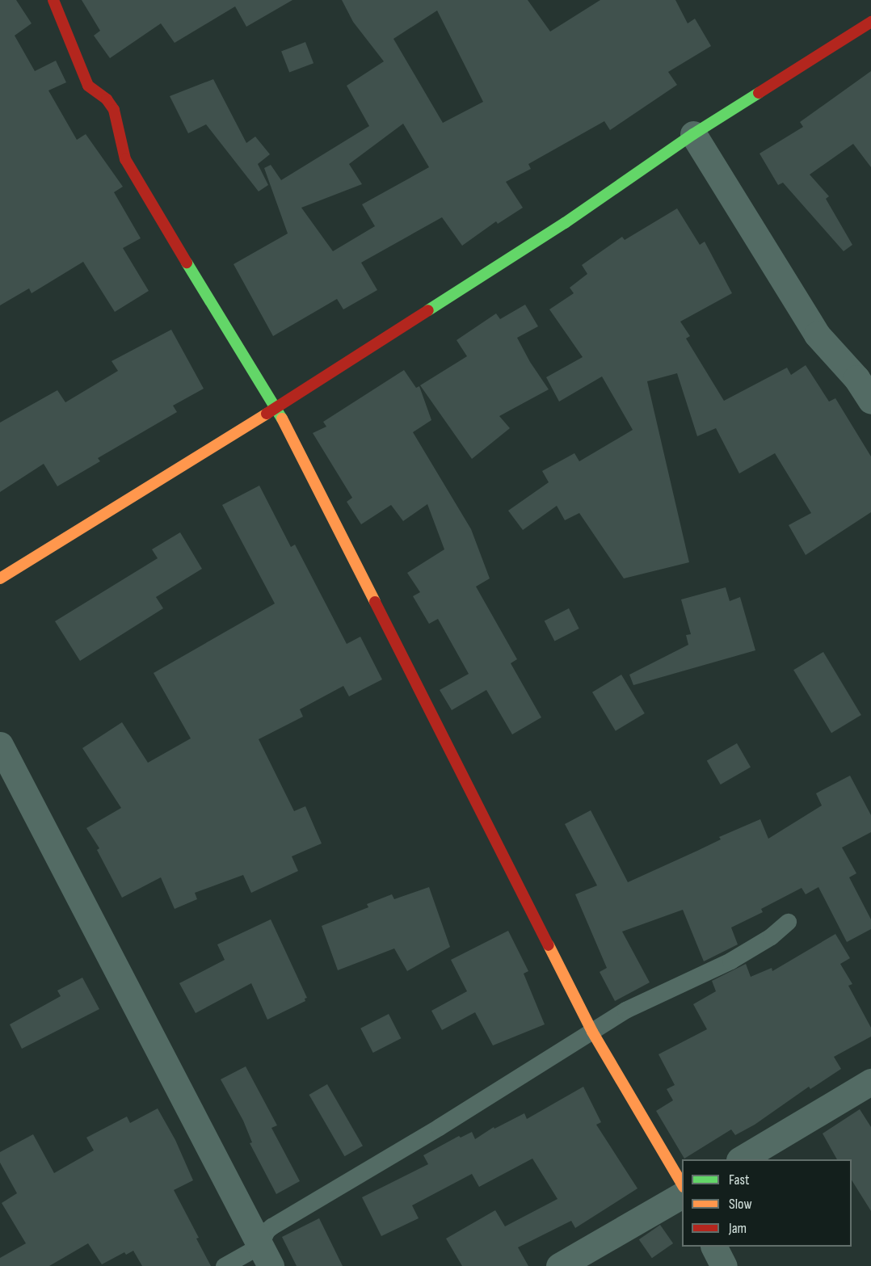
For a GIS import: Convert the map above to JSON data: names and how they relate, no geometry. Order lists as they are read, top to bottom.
{
  "legend": ["Fast", "Slow", "Jam"]
}
